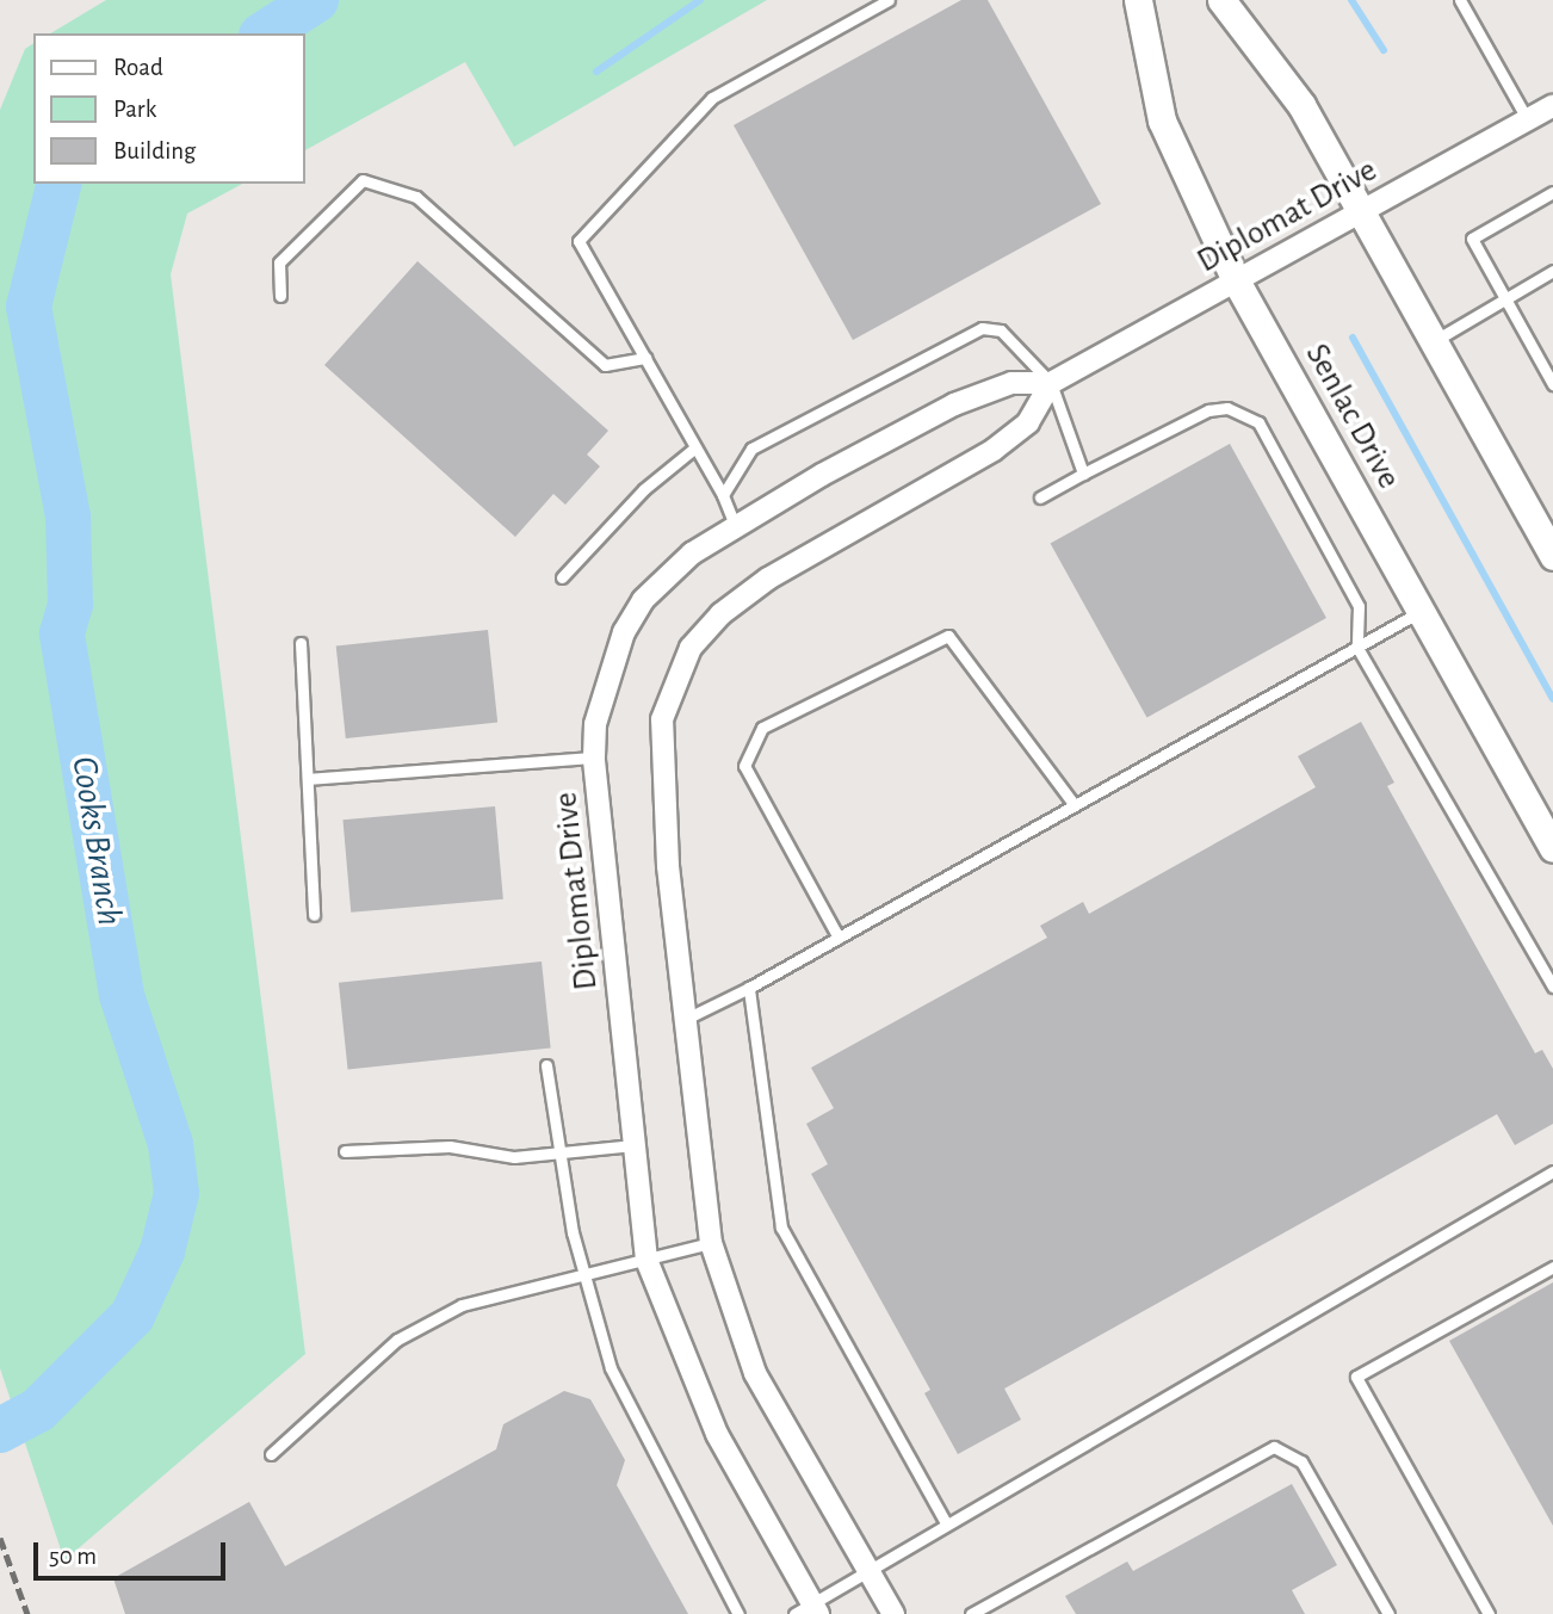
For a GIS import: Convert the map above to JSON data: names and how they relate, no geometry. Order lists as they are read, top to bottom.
{
  "streets": {
    "street": ["Diplomat Drive", "Senlac Drive"]
  },
  "crossings": [
    ["Diplomat Drive", "Senlac Drive"]
  ],
  "water": ["Cooks Branch"],
  "legend": ["Road", "Park", "Building"],
  "scale_bar": "50 m"
}
